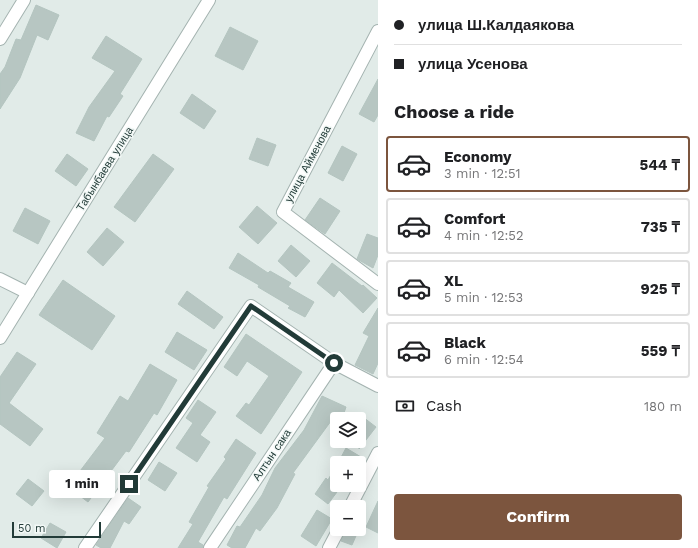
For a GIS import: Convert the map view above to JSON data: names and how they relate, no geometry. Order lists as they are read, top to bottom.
{
  "streets": {
    "street": ["улица Айменова", "Табынбаева улица", "Алтын сака"]
  },
  "scale_bar": "50 m",
  "page": {
    "banner": ["улица Ш.Калдаякова", "улица Усенова"],
    "heading": "Choose a ride",
    "list": [
      {
        "name": "Economy",
        "note": "3 min · 12:51",
        "value": "544 ₸"
      },
      {
        "name": "Comfort",
        "note": "4 min · 12:52",
        "value": "735 ₸"
      },
      {
        "name": "XL",
        "note": "5 min · 12:53",
        "value": "925 ₸"
      },
      {
        "name": "Black",
        "note": "6 min · 12:54",
        "value": "559 ₸"
      }
    ],
    "pay": ["Cash", "180 m"],
    "map_buttons": ["+", "−"],
    "bubble": "1 min",
    "buttons": "Confirm",
    "scale": "50 m"
  }
}
